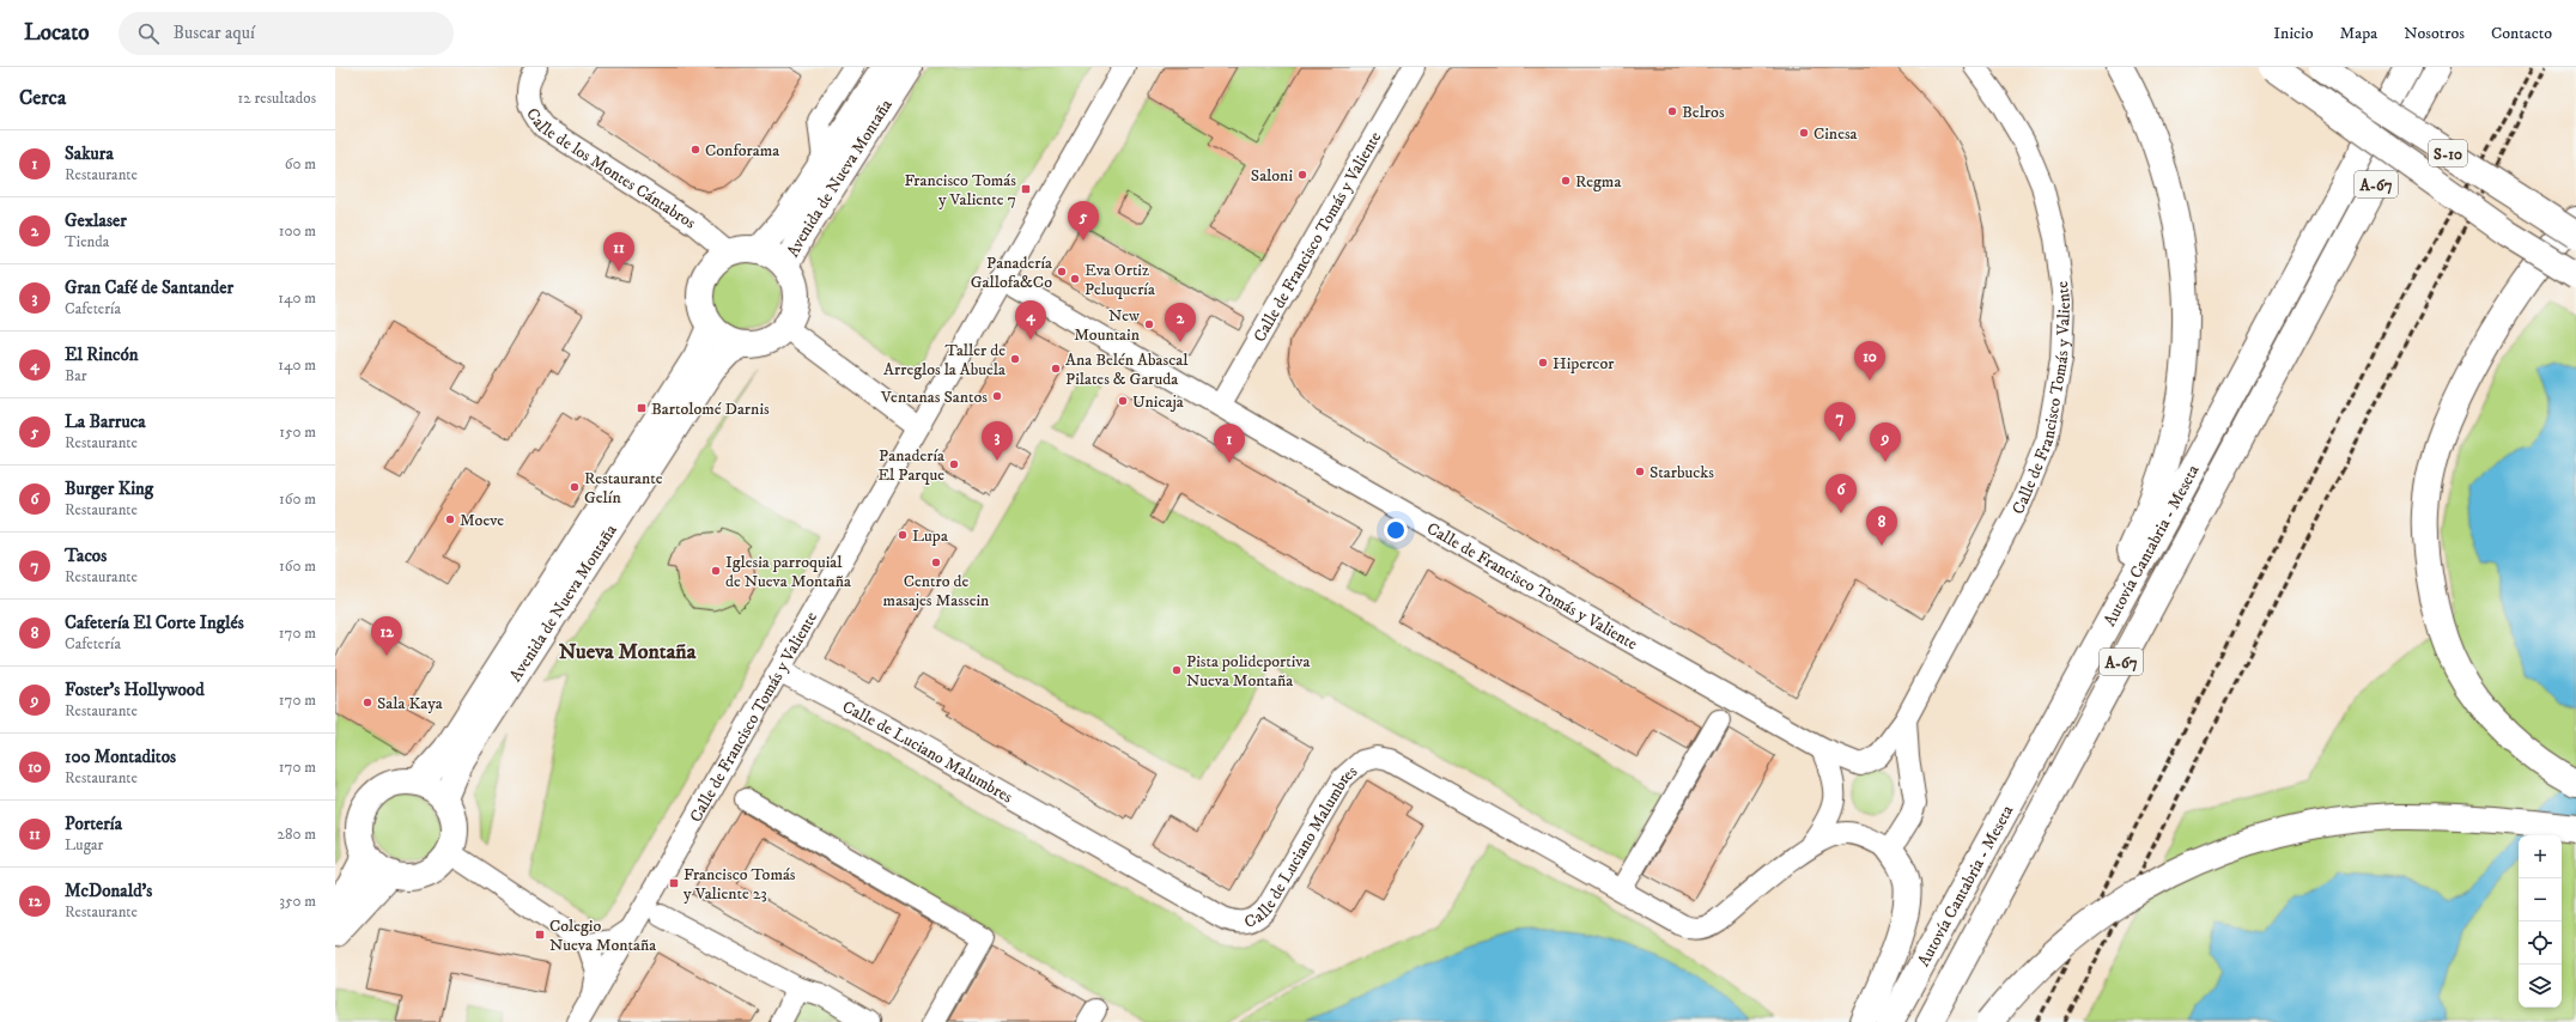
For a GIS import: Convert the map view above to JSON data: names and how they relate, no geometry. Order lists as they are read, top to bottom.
{
  "streets": {
    "main road": [
      "S-10",
      "Avenida de Nueva Montaña",
      "A-67",
      "Autovía Cantabria - Meseta"
    ],
    "street": ["Calle de los Montes Cántabros", "Calle de Francisco Tomás y Valiente", "Calle de Luciano Malumbres"]
  },
  "crossings": [
    ["Calle de los Montes Cántabros", "Avenida de Nueva Montaña"],
    ["Calle de Francisco Tomás y Valiente", "Calle de Luciano Malumbres"]
  ],
  "districts": ["Nueva Montaña"],
  "places": {
    "other": [
      "Belros",
      "Cinesa",
      "Conforama",
      "Saloni",
      "Regma",
      "Panadería Gallofa&Co",
      "Eva Ortiz Peluquería",
      "New Mountain",
      "Taller de Arreglos la Abuela",
      "Hipercor",
      "Ana Belén Abascal Pilates & Garuda",
      "Ventanas Santos",
      "Unicaja",
      "Panadería El Parque",
      "Starbucks",
      "Restaurante Gelín",
      "Moeve",
      "Lupa",
      "Centro de masajes Massein",
      "Iglesia parroquial de Nueva Montaña",
      "Pista polideportiva Nueva Montaña",
      "Sala Kaya"
    ],
    "transit": [
      "Francisco Tomás y Valiente 7",
      "Bartolomé Darnis",
      "Francisco Tomás y Valiente 23",
      "Colegio Nueva Montaña"
    ]
  },
  "page": {
    "header": "Locato",
    "search": "Buscar aquí",
    "nav": [
      "Inicio",
      "Mapa",
      "Nosotros",
      "Contacto"
    ],
    "heading": ["Cerca", "12 resultados"],
    "list": [
      {
        "mark": "1",
        "name": "Sakura",
        "note": "Restaurante",
        "value": "60 m"
      },
      {
        "mark": "2",
        "name": "Gexlaser",
        "note": "Tienda",
        "value": "100 m"
      },
      {
        "mark": "3",
        "name": "Gran Café de Santander",
        "note": "Cafetería",
        "value": "140 m"
      },
      {
        "mark": "4",
        "name": "El Rincón",
        "note": "Bar",
        "value": "140 m"
      },
      {
        "mark": "5",
        "name": "La Barruca",
        "note": "Restaurante",
        "value": "150 m"
      },
      {
        "mark": "6",
        "name": "Burger King",
        "note": "Restaurante",
        "value": "160 m"
      },
      {
        "mark": "7",
        "name": "Tacos",
        "note": "Restaurante",
        "value": "160 m"
      },
      {
        "mark": "8",
        "name": "Cafetería El Corte Inglés",
        "note": "Cafetería",
        "value": "170 m"
      },
      {
        "mark": "9",
        "name": "Foster's Hollywood",
        "note": "Restaurante",
        "value": "170 m"
      },
      {
        "mark": "10",
        "name": "100 Montaditos",
        "note": "Restaurante",
        "value": "170 m"
      },
      {
        "mark": "11",
        "name": "Portería",
        "note": "Lugar",
        "value": "280 m"
      },
      {
        "mark": "12",
        "name": "McDonald's",
        "note": "Restaurante",
        "value": "350 m"
      }
    ],
    "pins": [
      "5",
      "11",
      "4",
      "2",
      "10",
      "7",
      "3",
      "9",
      "1",
      "6",
      "8",
      "12"
    ],
    "map_buttons": ["+", "−"]
  }
}
